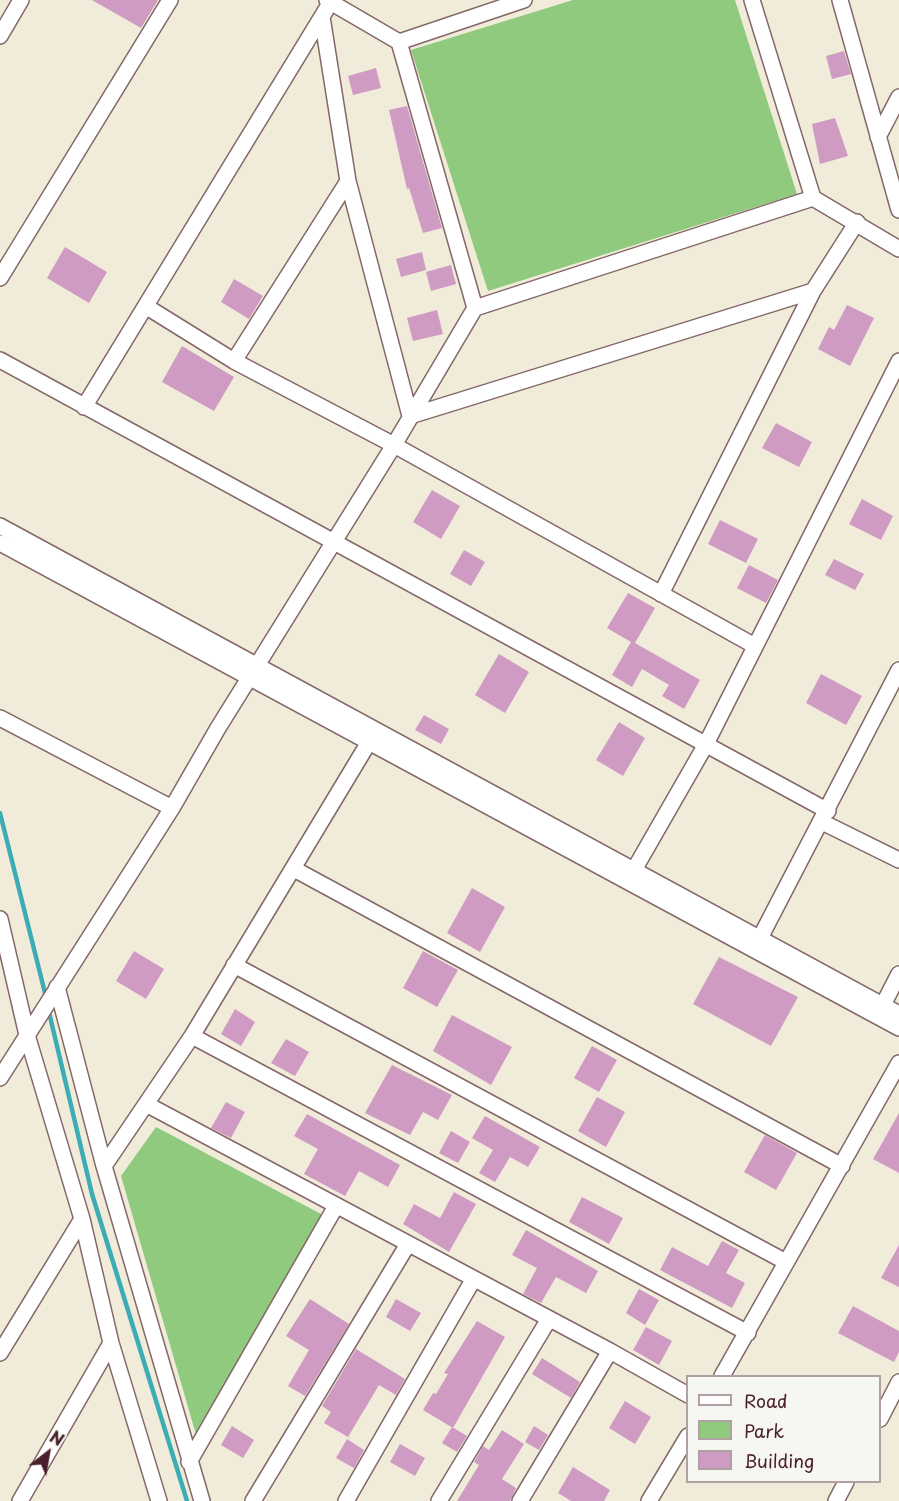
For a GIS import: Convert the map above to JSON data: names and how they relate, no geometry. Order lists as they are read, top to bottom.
{
  "legend": ["Road", "Park", "Building"],
  "north": "top right"
}
